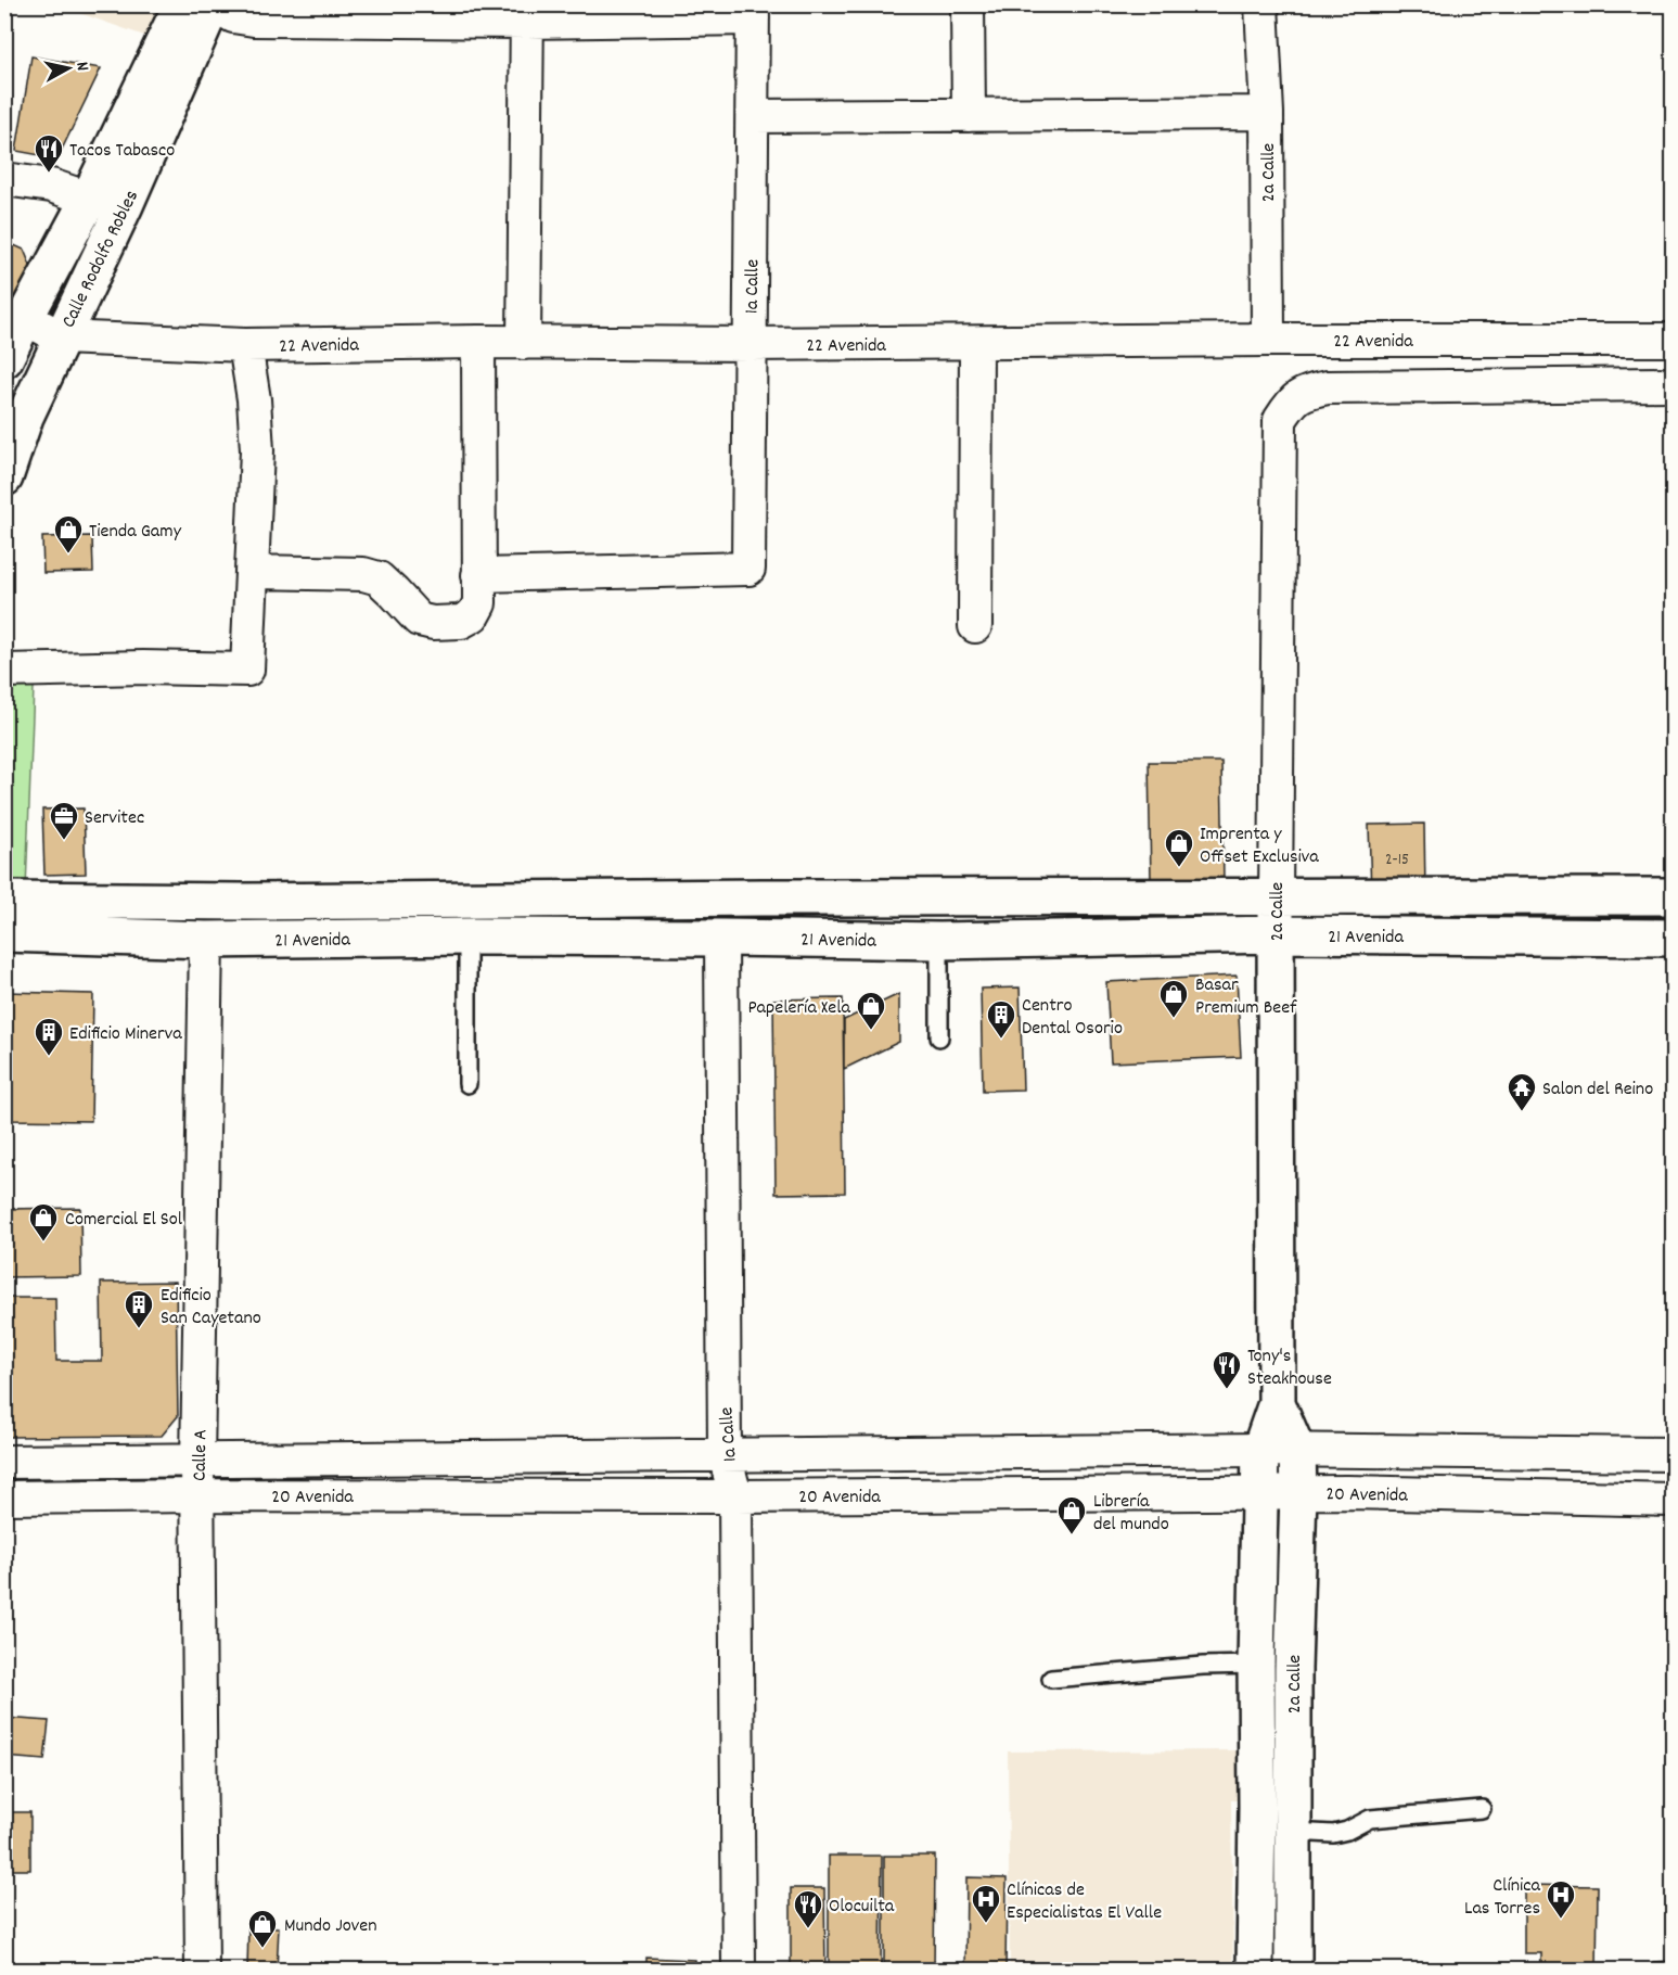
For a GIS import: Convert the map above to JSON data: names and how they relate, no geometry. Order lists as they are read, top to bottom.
{
  "streets": {
    "street": [
      "2a Calle",
      "Calle Rodolfo Robles",
      "1a Calle",
      "22 Avenida",
      "21 Avenida",
      "Calle A",
      "20 Avenida"
    ]
  },
  "crossings": [
    ["2a Calle", "22 Avenida"],
    ["2a Calle", "21 Avenida"],
    ["2a Calle", "20 Avenida"],
    ["Calle Rodolfo Robles", "22 Avenida"],
    ["1a Calle", "22 Avenida"],
    ["1a Calle", "21 Avenida"],
    ["1a Calle", "20 Avenida"],
    ["21 Avenida", "Calle A"],
    ["Calle A", "20 Avenida"]
  ],
  "places": {
    "restaurant": ["Tacos Tabasco", "Tony's Steakhouse", "Olocuilta"],
    "shop": [
      "Tienda Gamy",
      "Imprenta y Offset Exclusiva",
      "Basar Premium Beef",
      "Papelería Xela",
      "Comercial El Sol",
      "Librería del mundo",
      "Mundo Joven"
    ],
    "office": ["Servitec"],
    "building": ["Centro Dental Osorio", "Edificio Minerva", "Edificio San Cayetano"],
    "temple": ["Salon del Reino"],
    "hospital": ["Clínica Las Torres", "Clínicas de Especialistas El Valle"]
  },
  "house_numbers": ["2-15"],
  "north": "right"
}
